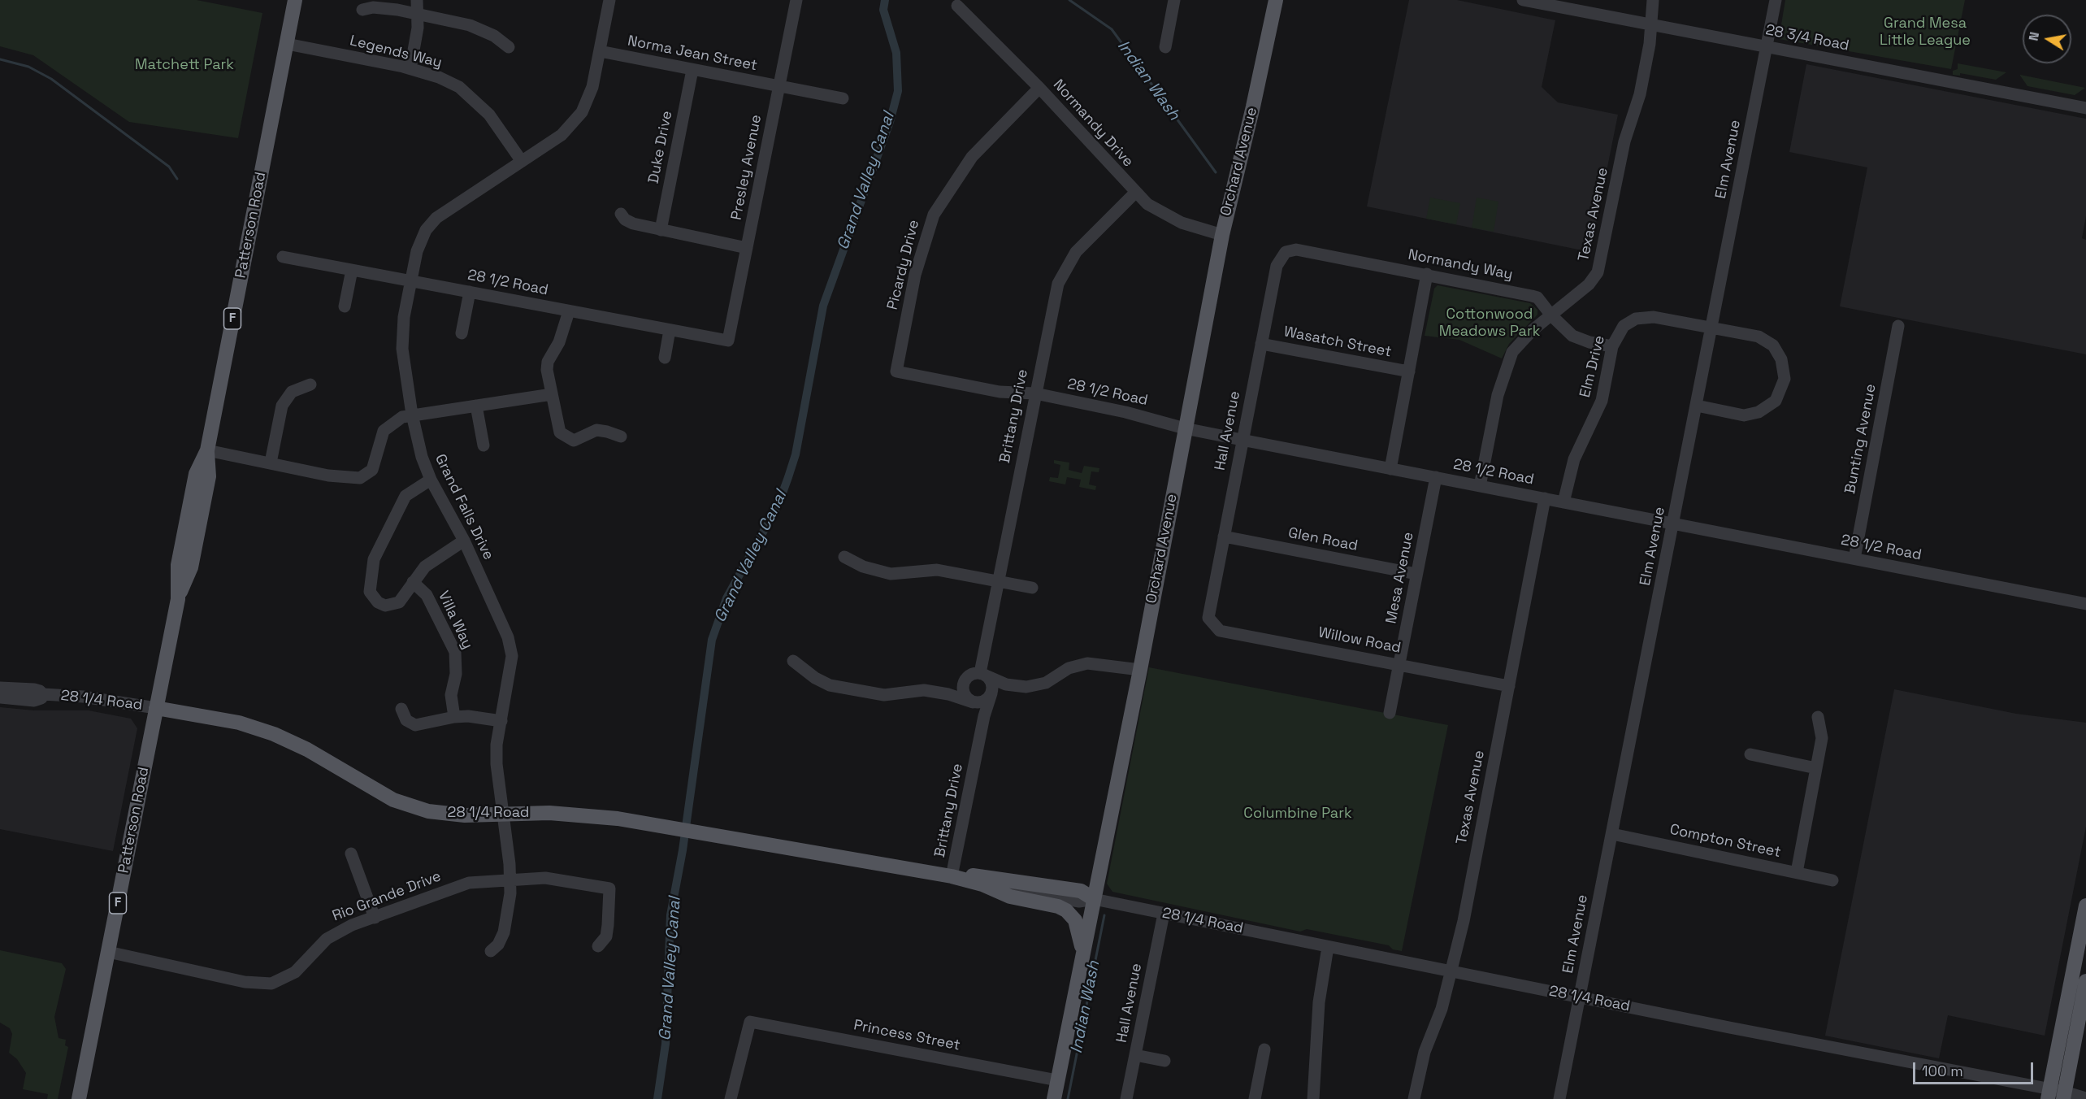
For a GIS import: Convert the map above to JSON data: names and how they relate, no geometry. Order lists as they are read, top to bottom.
{
  "streets": {
    "main road": [
      "Orchard Avenue",
      "Patterson Road",
      "F",
      "28 1/4 Road"
    ],
    "street": [
      "28 3/4 Road",
      "Legends Way",
      "Norma Jean Street",
      "Normandy Drive",
      "Duke Drive",
      "Elm Avenue",
      "Presley Avenue",
      "Texas Avenue",
      "Picardy Drive",
      "Normandy Way",
      "28 1/2 Road",
      "Wasatch Street",
      "Elm Drive",
      "Brittany Drive",
      "Hall Avenue",
      "Bunting Avenue",
      "Grand Falls Drive",
      "Glen Road",
      "Mesa Avenue",
      "Villa Way",
      "Willow Road",
      "Compton Street",
      "Rio Grande Drive",
      "Princess Street"
    ]
  },
  "crossings": [
    ["28 3/4 Road", "Elm Avenue"],
    ["28 3/4 Road", "Texas Avenue"],
    ["Legends Way", "Patterson Road"],
    ["Legends Way", "Grand Falls Drive"],
    ["Norma Jean Street", "Duke Drive"],
    ["Norma Jean Street", "Presley Avenue"],
    ["Norma Jean Street", "Grand Falls Drive"],
    ["Normandy Drive", "Orchard Avenue"],
    ["Normandy Drive", "Picardy Drive"],
    ["Normandy Drive", "Brittany Drive"],
    ["Elm Avenue", "28 1/2 Road"],
    ["Elm Avenue", "Elm Drive"],
    ["Elm Avenue", "28 1/4 Road"],
    ["Elm Avenue", "Compton Street"],
    ["Orchard Avenue", "28 1/2 Road"],
    ["Orchard Avenue", "28 1/4 Road"],
    ["Orchard Avenue", "Princess Street"],
    ["Presley Avenue", "28 1/2 Road"],
    ["Texas Avenue", "Normandy Way"],
    ["Texas Avenue", "28 1/2 Road"],
    ["Texas Avenue", "Willow Road"],
    ["Texas Avenue", "28 1/4 Road"],
    ["Patterson Road", "28 1/4 Road"],
    ["Patterson Road", "Rio Grande Drive"],
    ["Picardy Drive", "28 1/2 Road"],
    ["Normandy Way", "Elm Drive"],
    ["Normandy Way", "Hall Avenue"],
    ["28 1/2 Road", "Elm Drive"],
    ["28 1/2 Road", "Brittany Drive"],
    ["28 1/2 Road", "Hall Avenue"],
    ["28 1/2 Road", "Bunting Avenue"],
    ["28 1/2 Road", "Grand Falls Drive"],
    ["28 1/2 Road", "Mesa Avenue"],
    ["Wasatch Street", "Hall Avenue"],
    ["Brittany Drive", "28 1/4 Road"],
    ["Hall Avenue", "Glen Road"],
    ["Hall Avenue", "Willow Road"],
    ["Hall Avenue", "28 1/4 Road"],
    ["Grand Falls Drive", "28 1/4 Road"],
    ["Grand Falls Drive", "Rio Grande Drive"],
    ["Glen Road", "Mesa Avenue"],
    ["Mesa Avenue", "Willow Road"]
  ],
  "water": ["Indian Wash", "Grand Valley Canal"],
  "parks": [
    "Grand Mesa Little League",
    "Matchett Park",
    "Cottonwood Meadows Park",
    "Columbine Park"
  ],
  "scale_bar": "100 m",
  "north": "left"
}
